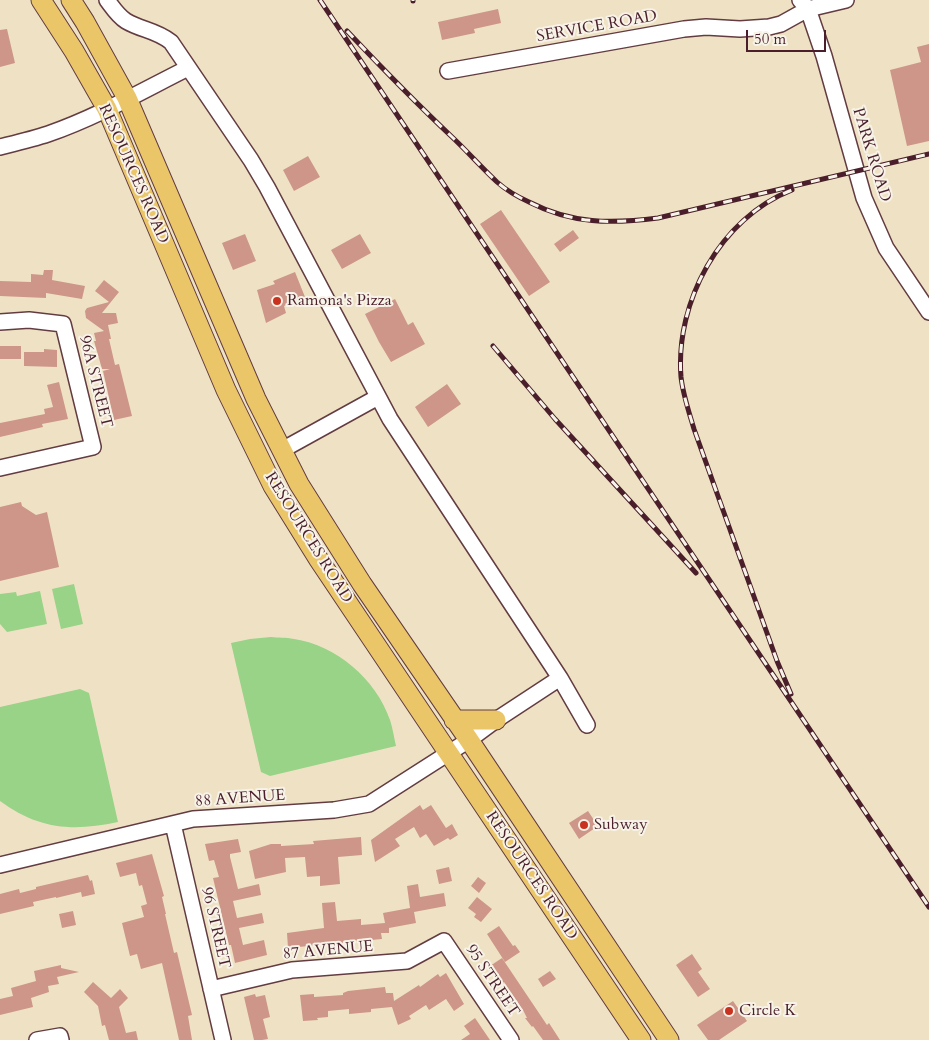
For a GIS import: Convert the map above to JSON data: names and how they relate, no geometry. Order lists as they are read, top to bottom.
{
  "streets": {
    "main road": ["RESOURCES ROAD"],
    "street": [
      "SERVICE ROAD",
      "PARK ROAD",
      "96A STREET",
      "88 AVENUE",
      "96 STREET",
      "87 AVENUE",
      "95 STREET"
    ]
  },
  "crossings": [
    ["SERVICE ROAD", "PARK ROAD"],
    ["RESOURCES ROAD", "88 AVENUE"],
    ["88 AVENUE", "96 STREET"],
    ["96 STREET", "87 AVENUE"],
    ["87 AVENUE", "95 STREET"]
  ],
  "places": ["Ramona's Pizza", "Subway", "Circle K"],
  "scale_bar": "50 m"
}
